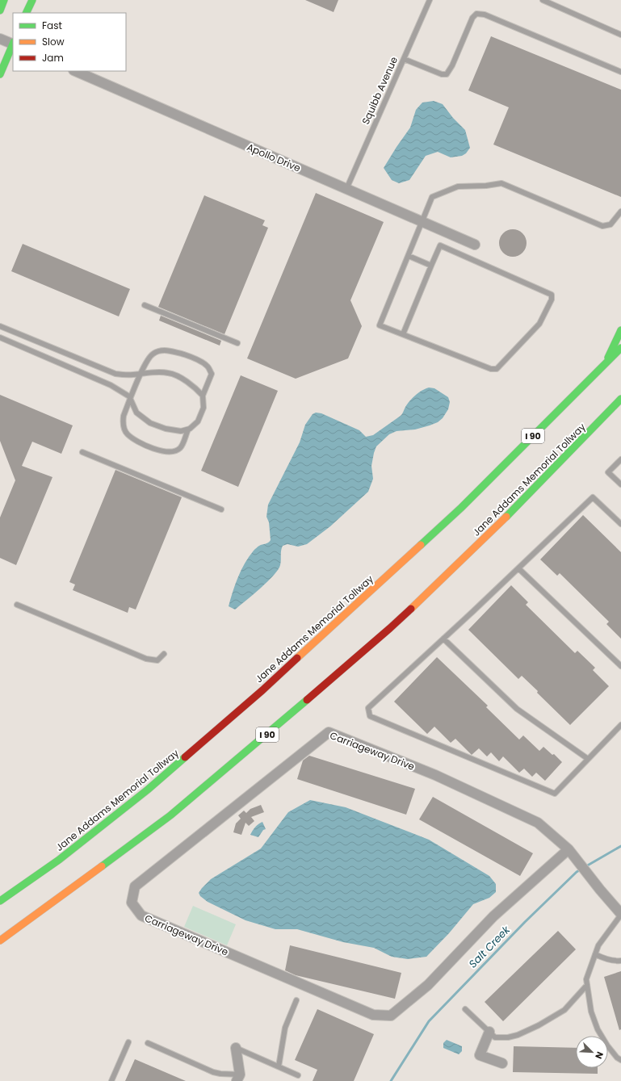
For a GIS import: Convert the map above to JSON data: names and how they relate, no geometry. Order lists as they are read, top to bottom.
{
  "streets": {
    "main road": ["I 90", "Jane Addams Memorial Tollway"],
    "street": ["Apollo Drive", "Carriageway Drive"],
    "lane": ["Squibb Avenue"]
  },
  "crossings": [
    ["Squibb Avenue", "Apollo Drive"]
  ],
  "water": ["Salt Creek"],
  "legend": ["Fast", "Slow", "Jam"],
  "north": "bottom right"
}
